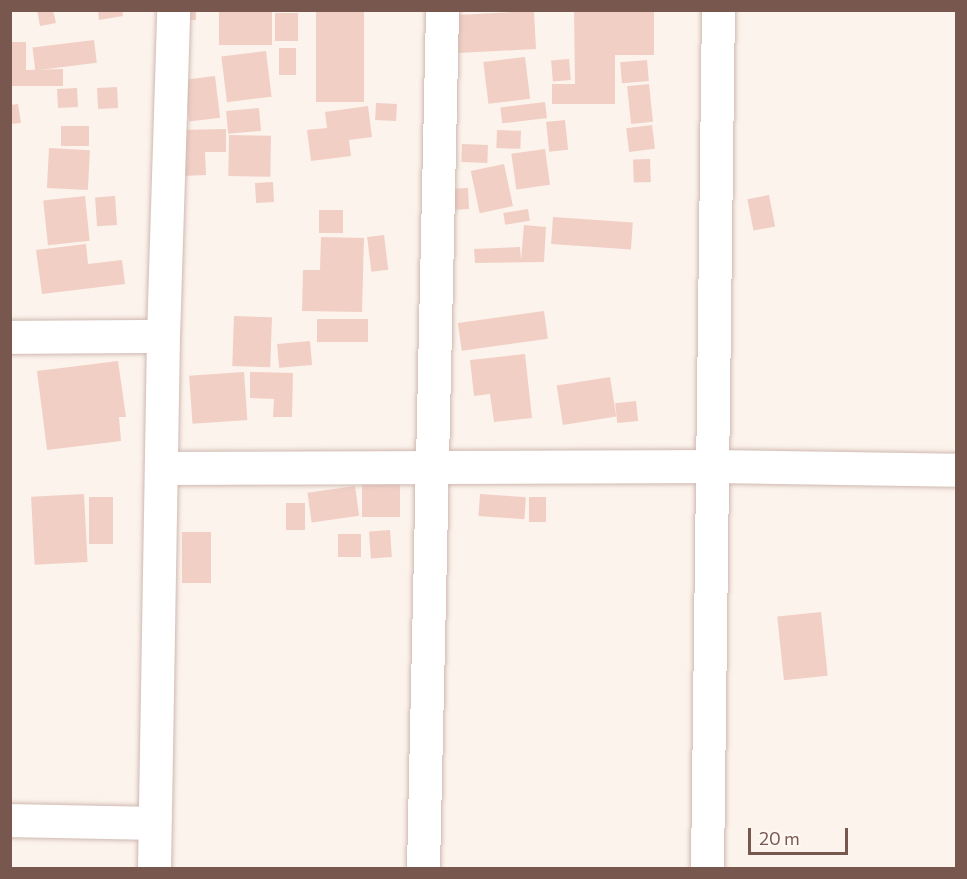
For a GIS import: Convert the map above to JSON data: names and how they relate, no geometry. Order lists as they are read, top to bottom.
{
  "scale_bar": "20 m"
}
